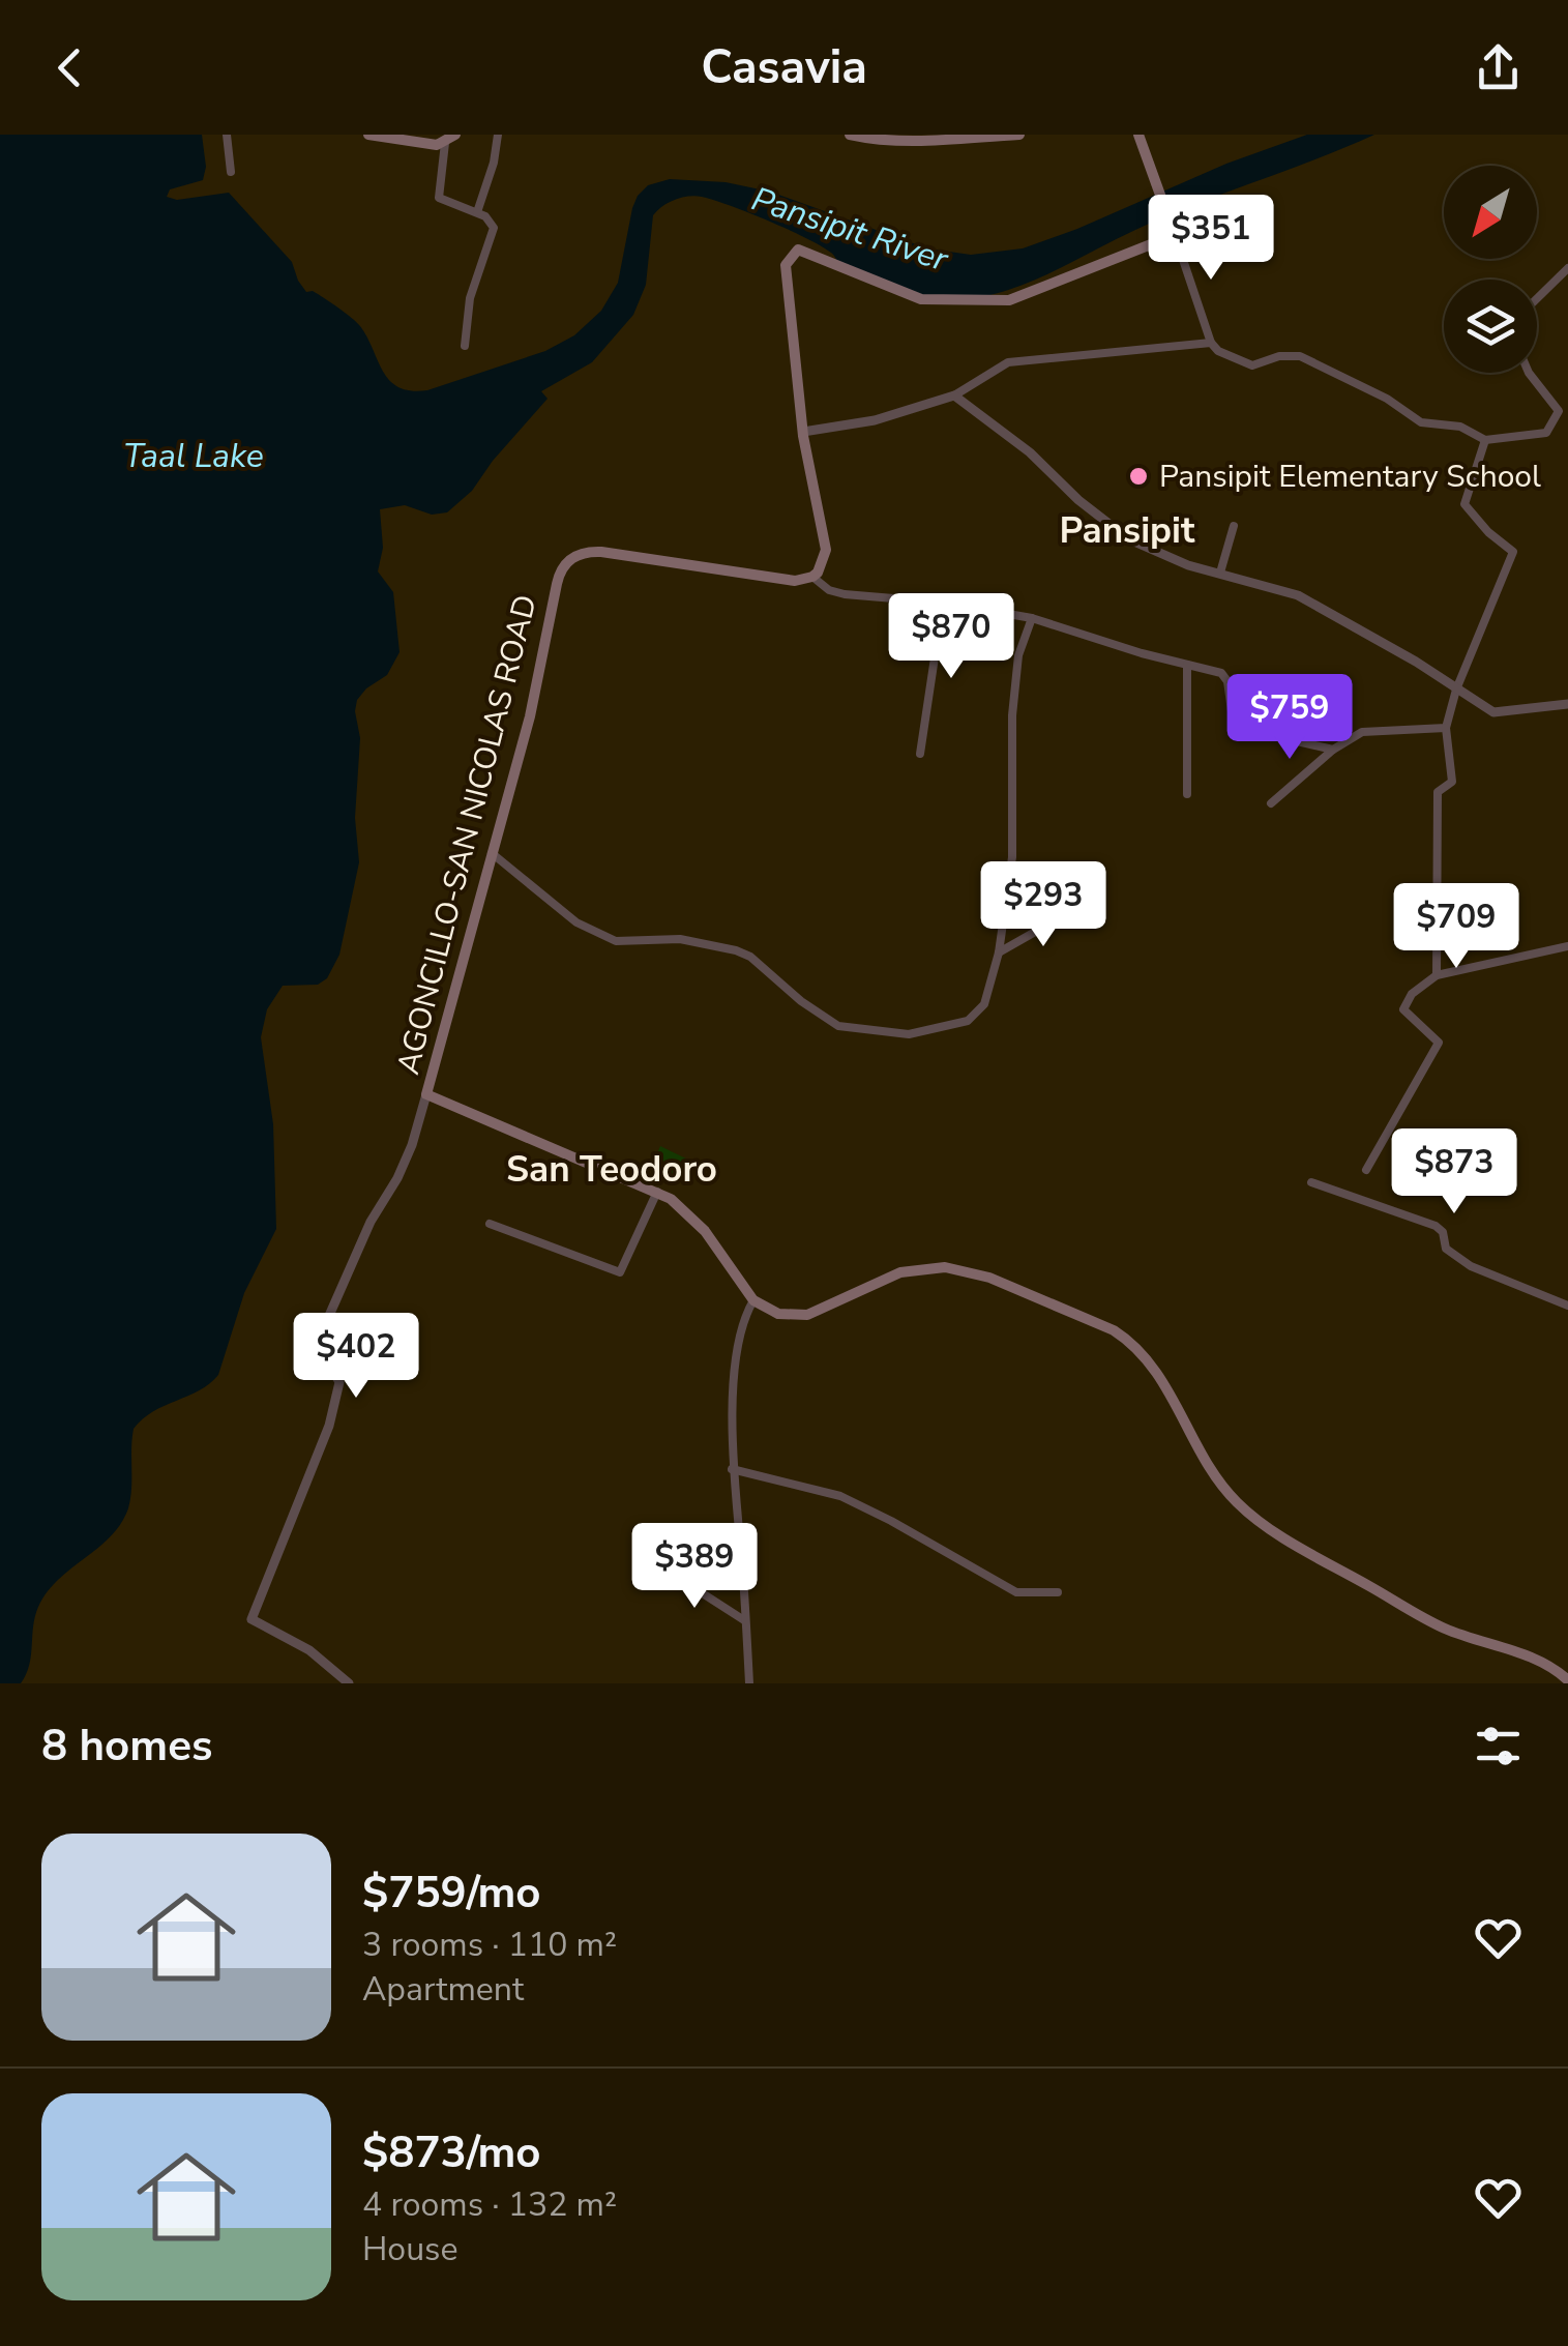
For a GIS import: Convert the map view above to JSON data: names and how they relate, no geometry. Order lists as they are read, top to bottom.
{
  "streets": {
    "main road": ["AGONCILLO-SAN NICOLAS ROAD"]
  },
  "districts": ["Pansipit", "San Teodoro"],
  "water": ["Pansipit River", "Taal Lake"],
  "places": ["Pansipit Elementary School"],
  "north": "bottom left",
  "page": {
    "header": "Casavia",
    "price": [
      "$351",
      "$870",
      "$759",
      "$293",
      "$709",
      "$873",
      "$402",
      "$389"
    ],
    "heading": "8 homes",
    "list": [
      {
        "name": "$759/mo",
        "note": "3 rooms · 110 m² · Apartment"
      },
      {
        "name": "$873/mo",
        "note": "4 rooms · 132 m² · House"
      }
    ]
  }
}
